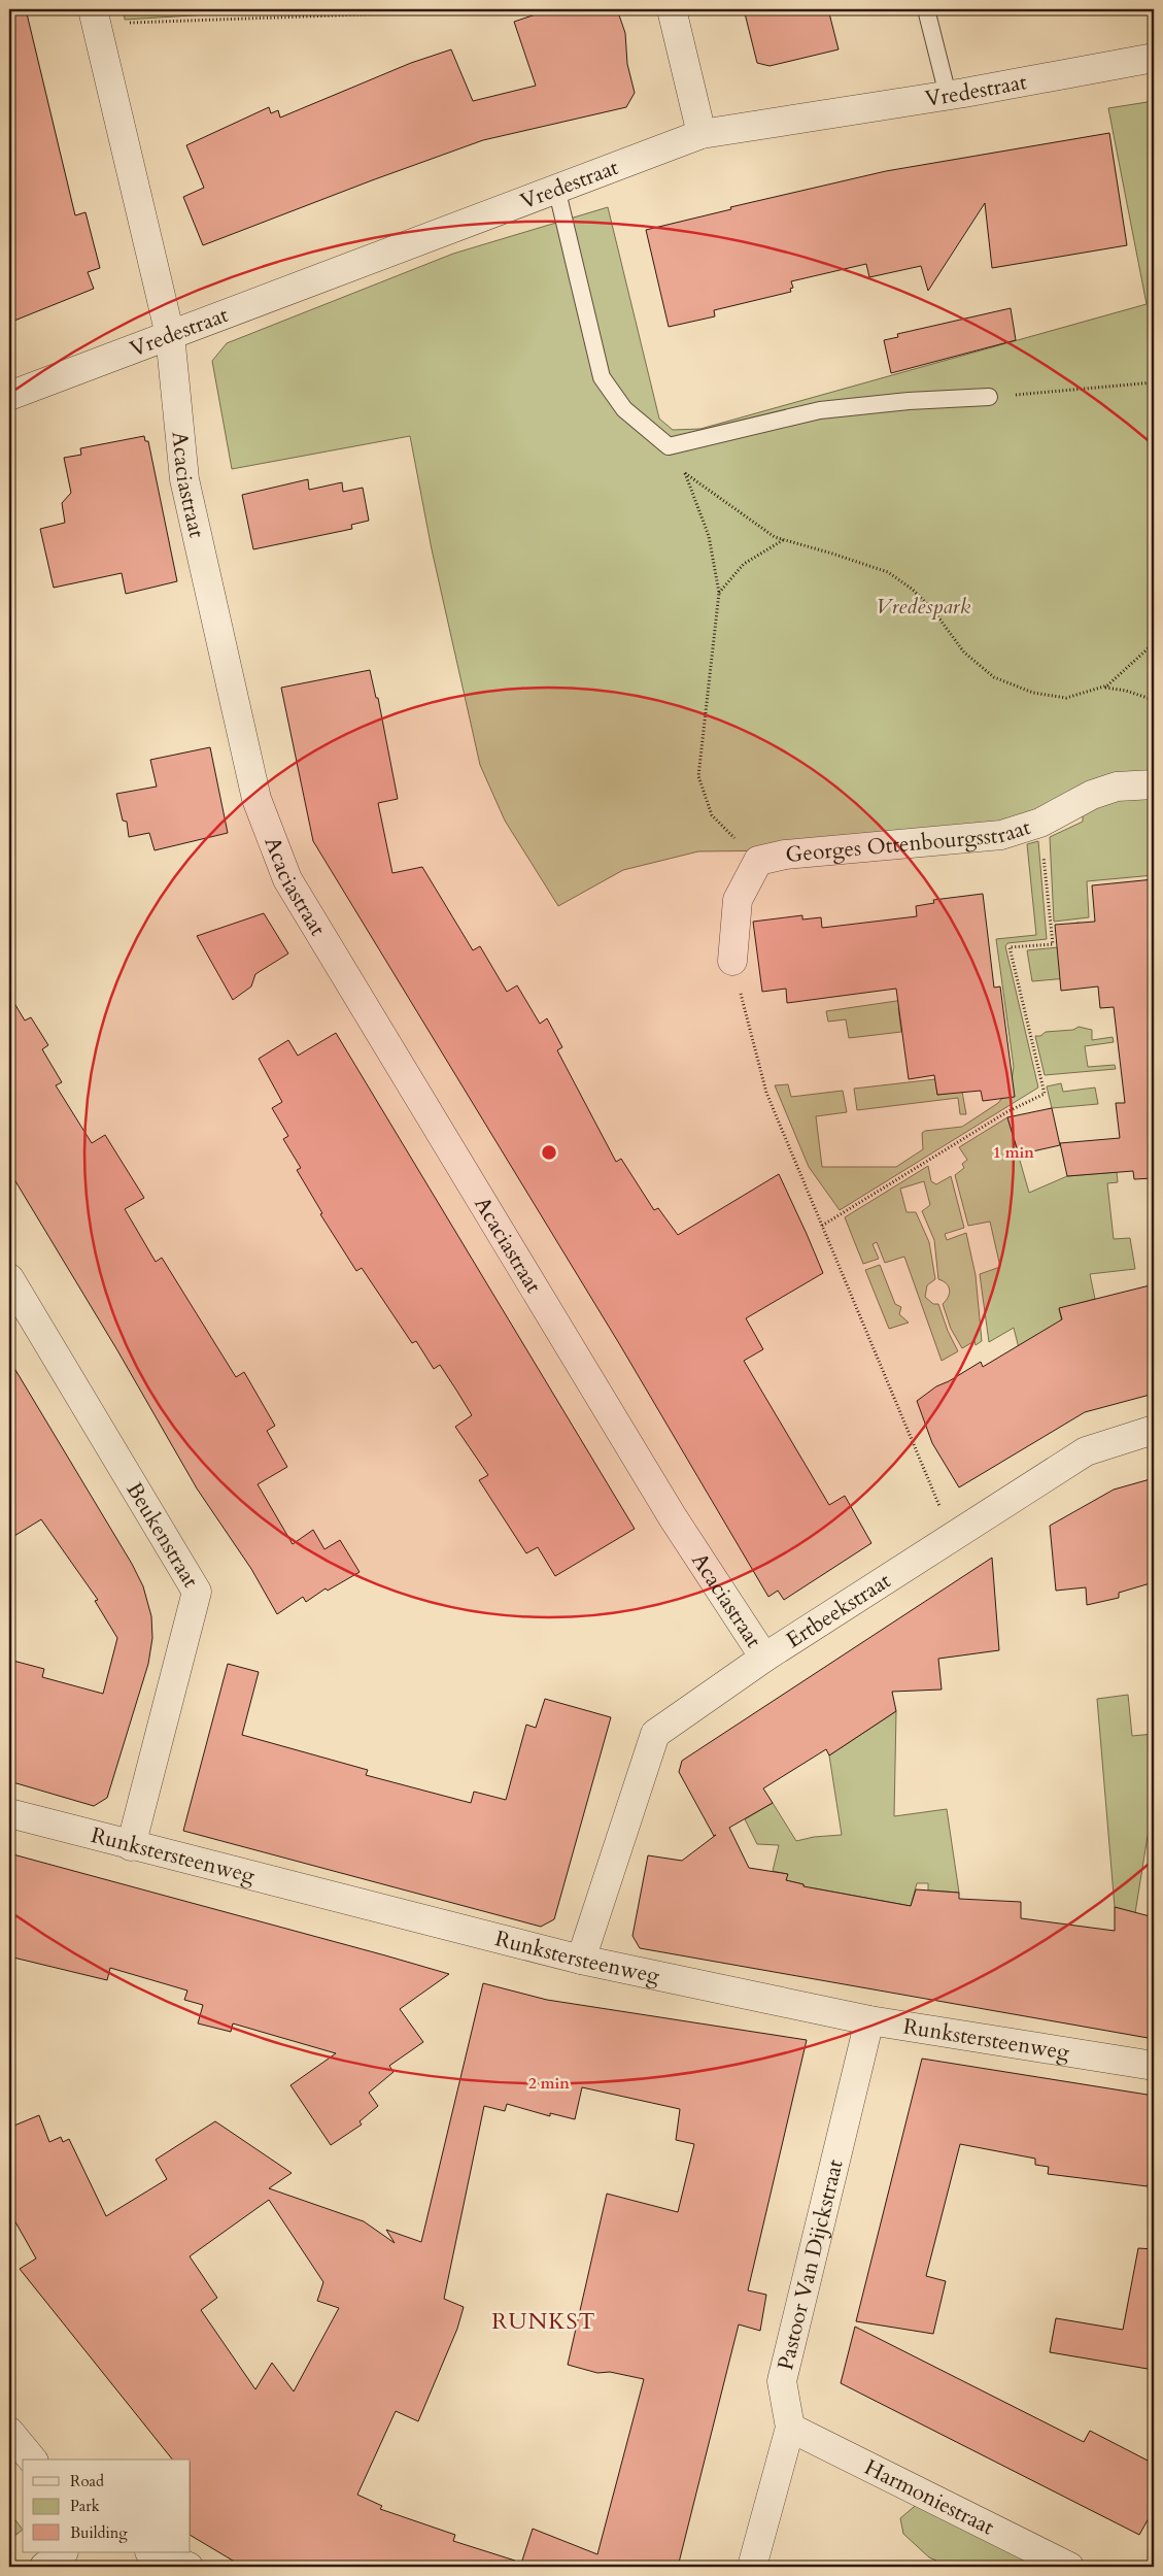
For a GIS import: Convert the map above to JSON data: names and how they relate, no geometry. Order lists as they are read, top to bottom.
{
  "streets": {
    "street": [
      "Vredestraat",
      "Acaciastraat",
      "Georges Ottenbourgsstraat",
      "Beukenstraat",
      "Ertbeekstraat",
      "Runkstersteenweg",
      "Pastoor Van Dijckstraat",
      "Harmoniestraat"
    ]
  },
  "crossings": [
    ["Vredestraat", "Acaciastraat"],
    ["Acaciastraat", "Ertbeekstraat"],
    ["Beukenstraat", "Runkstersteenweg"],
    ["Ertbeekstraat", "Runkstersteenweg"],
    ["Runkstersteenweg", "Pastoor Van Dijckstraat"],
    ["Pastoor Van Dijckstraat", "Harmoniestraat"]
  ],
  "districts": ["RUNKST"],
  "parks": ["Vredespark"],
  "legend": ["Road", "Park", "Building"],
  "rings": ["1 min", "2 min"]
}
